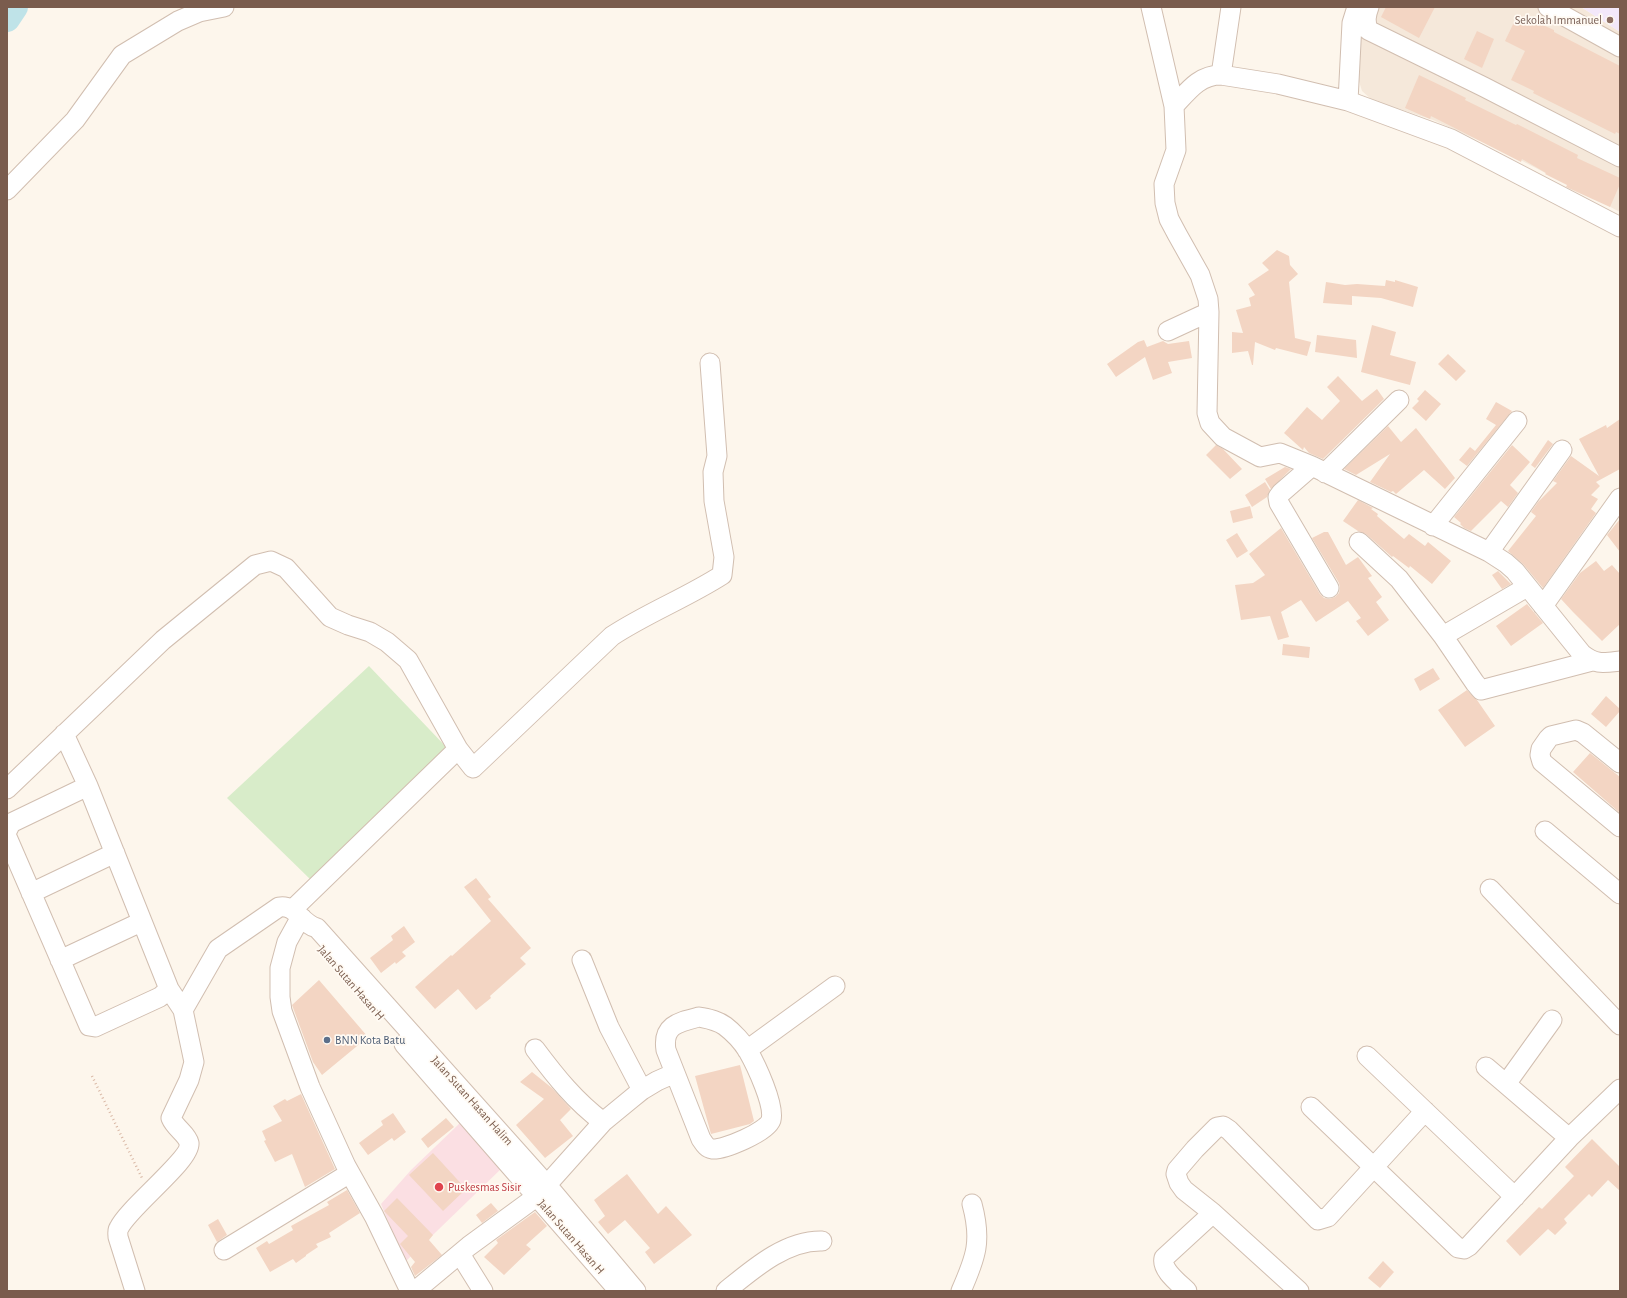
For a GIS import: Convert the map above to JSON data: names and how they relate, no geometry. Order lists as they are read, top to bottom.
{
  "streets": {
    "street": ["Jalan Sutan Hasan H", "Jalan Sutan Hasan Halim"]
  },
  "crossings": [
    ["Jalan Sutan Hasan H", "Jalan Sutan Hasan Halim"]
  ],
  "places": ["Sekolah Immanuel", "BNN Kota Batu", "Puskesmas Sisir"]
}
